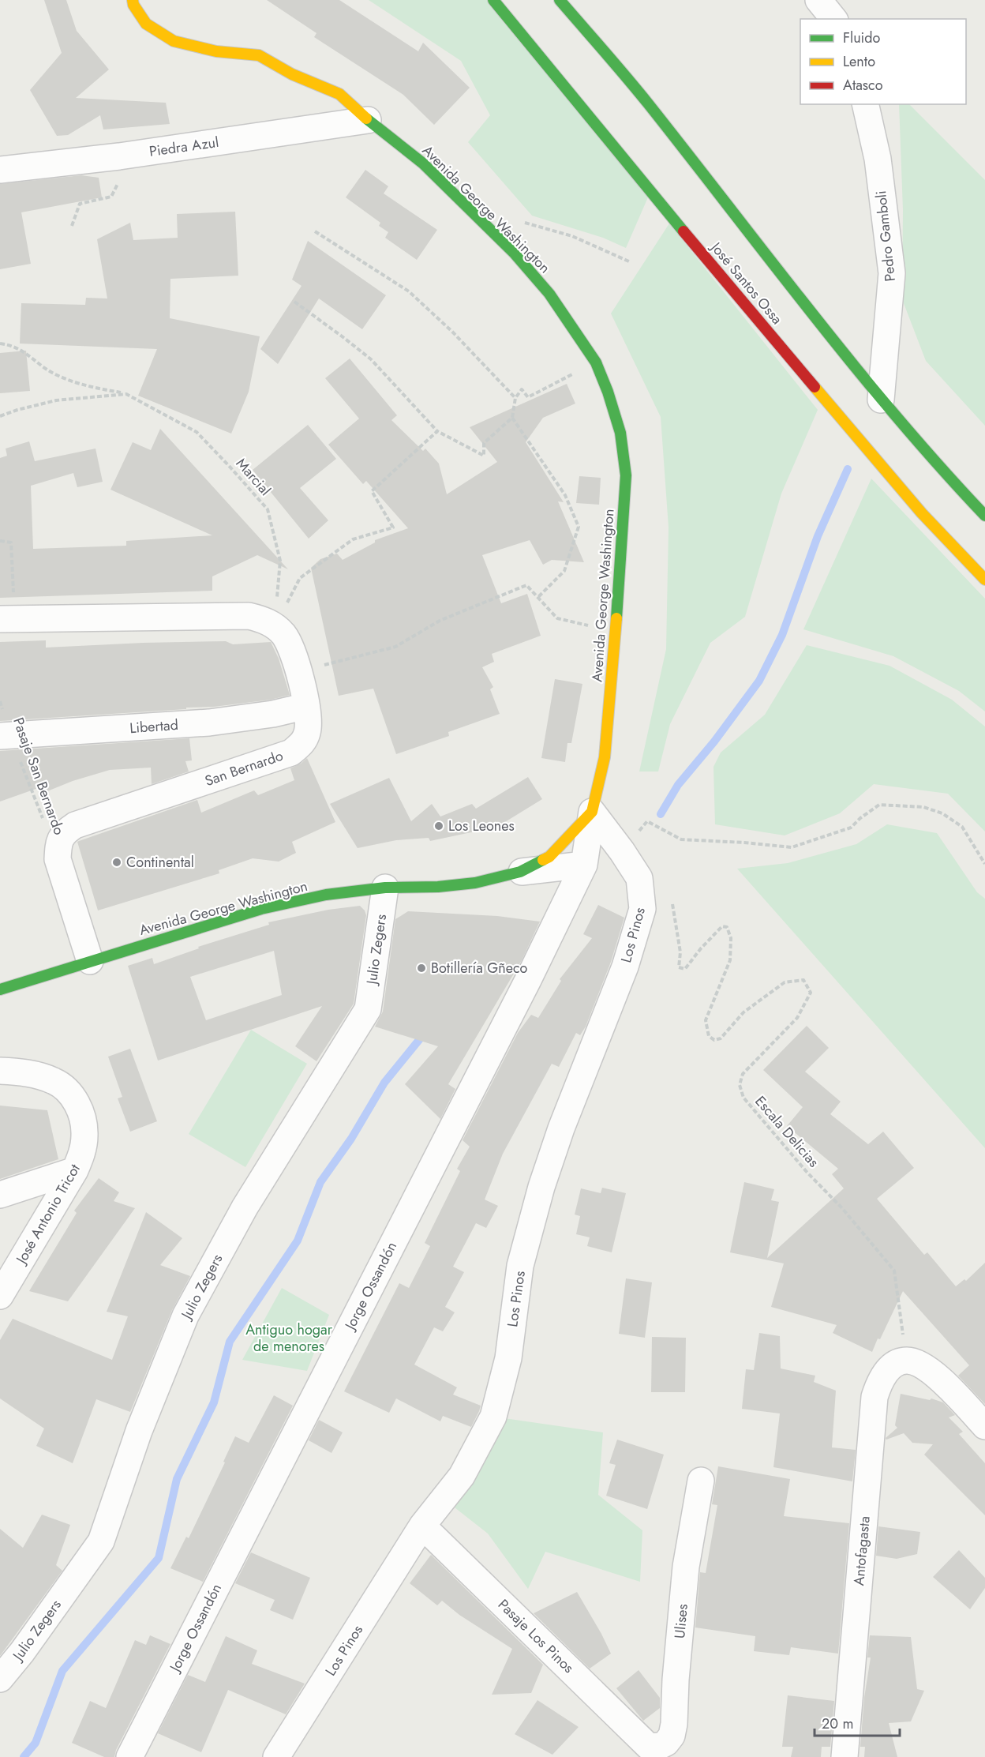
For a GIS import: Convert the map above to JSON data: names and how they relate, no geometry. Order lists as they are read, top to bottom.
{
  "streets": {
    "main road": ["Avenida George Washington", "José Santos Ossa"],
    "street": [
      "Piedra Azul",
      "Pedro Gamboli",
      "Libertad",
      "San Bernardo",
      "Los Pinos",
      "Julio Zegers",
      "José Antonio Tricot",
      "Jorge Ossandón",
      "Antofagasta",
      "Ulises",
      "Pasaje Los Pinos"
    ],
    "path": ["Marcial", "Pasaje San Bernardo", "Escala Delicias"]
  },
  "crossings": [
    ["Piedra Azul", "Avenida George Washington"],
    ["Avenida George Washington", "San Bernardo"],
    ["Avenida George Washington", "Los Pinos"],
    ["Avenida George Washington", "Julio Zegers"],
    ["Avenida George Washington", "Jorge Ossandón"],
    ["Marcial", "San Bernardo"],
    ["Libertad", "San Bernardo"],
    ["Libertad", "Pasaje San Bernardo"],
    ["San Bernardo", "Pasaje San Bernardo"],
    ["Los Pinos", "Escala Delicias"],
    ["Los Pinos", "Jorge Ossandón"],
    ["Los Pinos", "Pasaje Los Pinos"],
    ["Escala Delicias", "Antofagasta"],
    ["Ulises", "Pasaje Los Pinos"]
  ],
  "parks": ["Antiguo hogar de menores"],
  "places": ["Los Leones", "Continental", "Botillería Gñeco"],
  "legend": ["Fluido", "Lento", "Atasco"],
  "scale_bar": "20 m"
}
